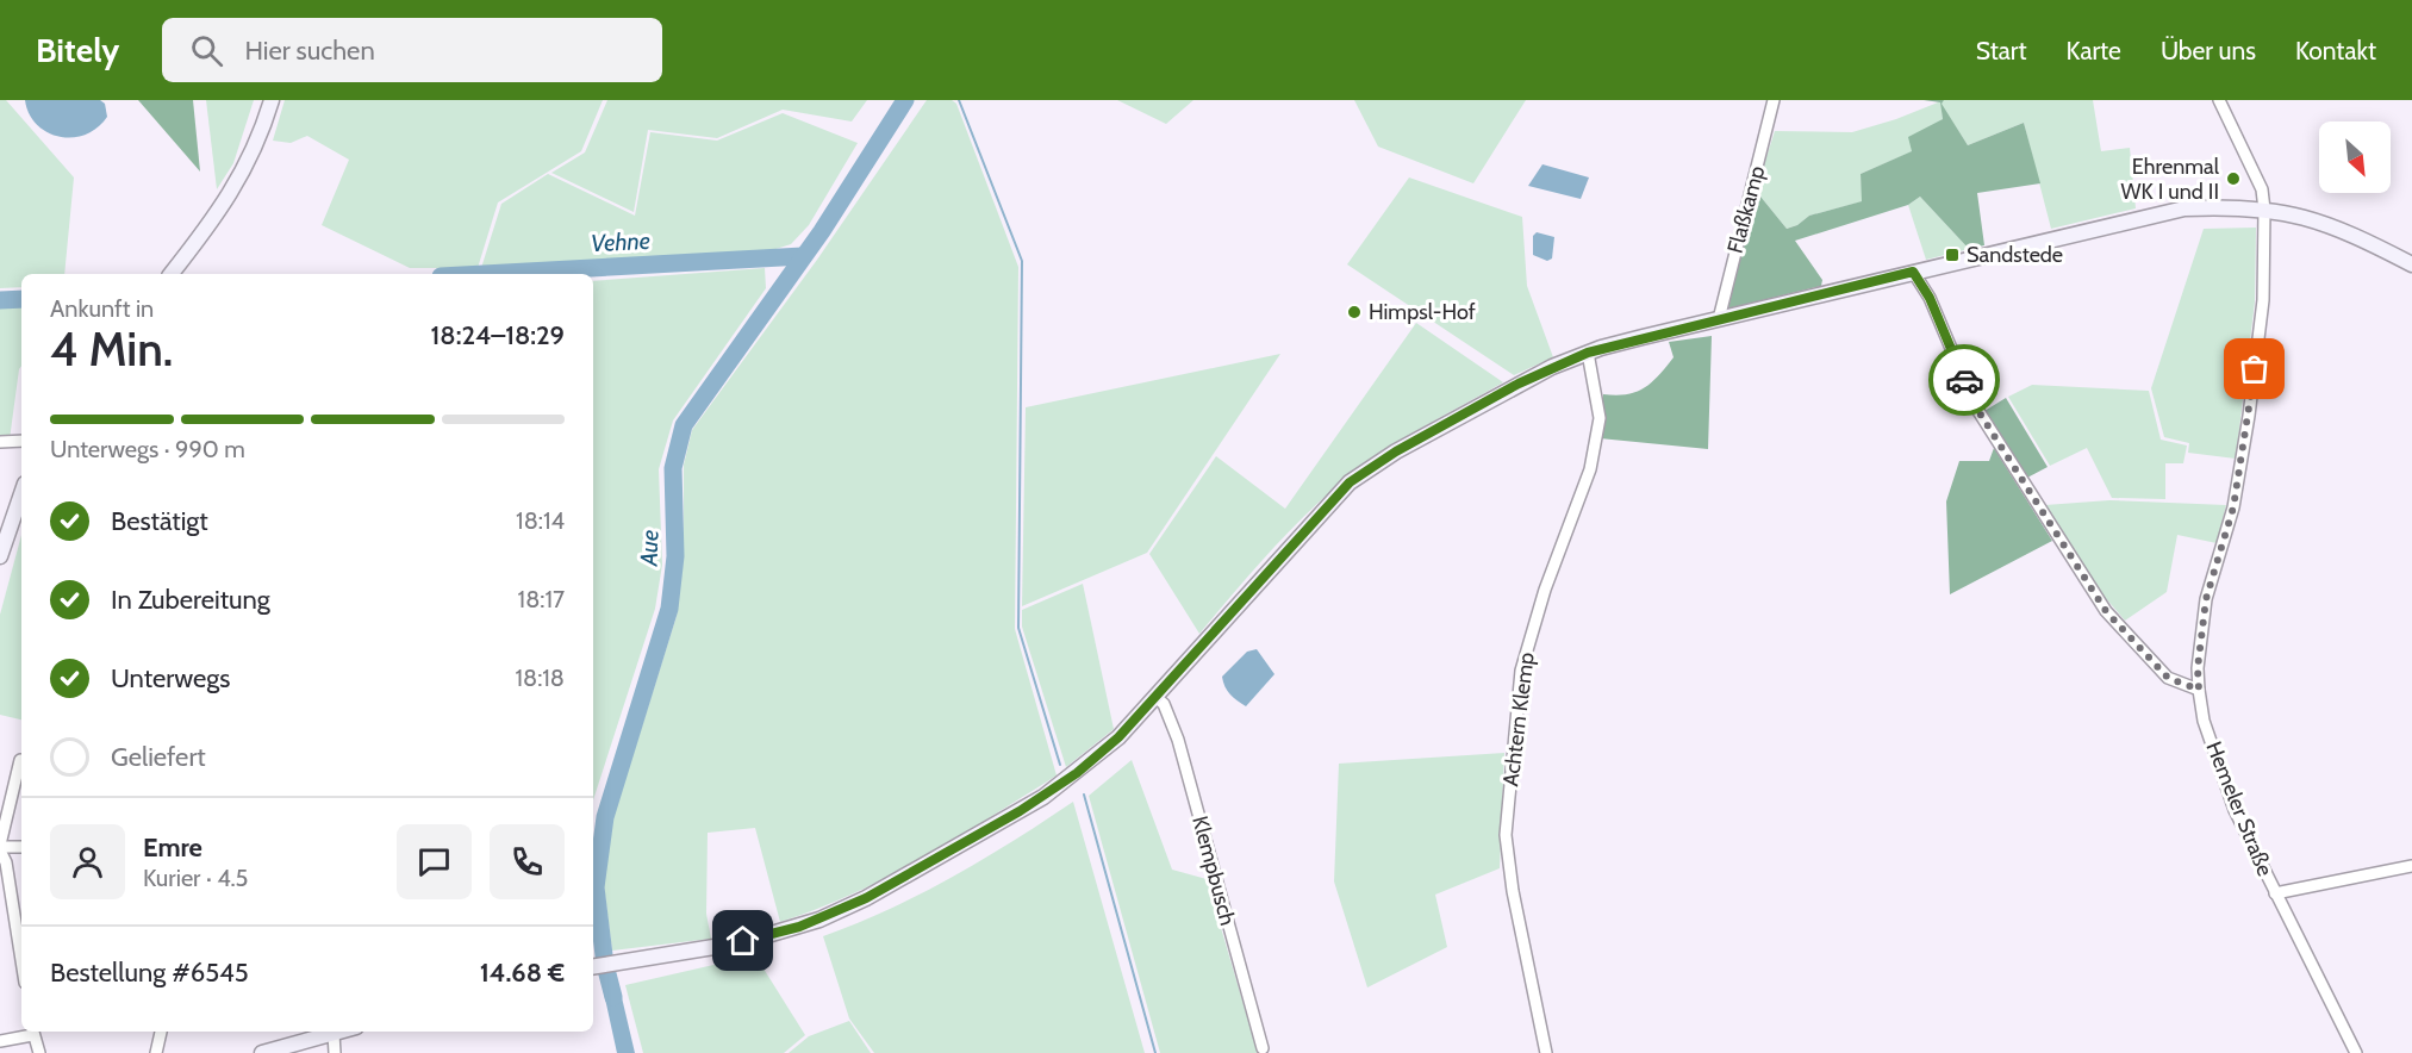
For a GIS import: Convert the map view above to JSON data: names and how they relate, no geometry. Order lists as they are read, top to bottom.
{
  "streets": {
    "street": [
      "Flaßkamp",
      "Achtern Klemp",
      "Hemeler Straße",
      "Klempbusch"
    ]
  },
  "water": ["Vehne", "Aue"],
  "places": {
    "other": ["Ehrenmal WK I und II", "Himpsl-Hof"],
    "transit": ["Sandstede"]
  },
  "north": "bottom right",
  "page": {
    "header": "Bitely",
    "search": "Hier suchen",
    "nav": [
      "Start",
      "Karte",
      "Über uns",
      "Kontakt"
    ],
    "heading": ["4 Min.", "Ankunft in", "18:24–18:29"],
    "panel": [
      "Emre",
      "Kurier · 4.5",
      "Bestellung #6545",
      "14.68 €"
    ],
    "bar": "Unterwegs · 990 m",
    "list": [
      ["Bestätigt", "18:14"],
      ["In Zubereitung", "18:17"],
      ["Unterwegs", "18:18"],
      "Geliefert"
    ]
  }
}
